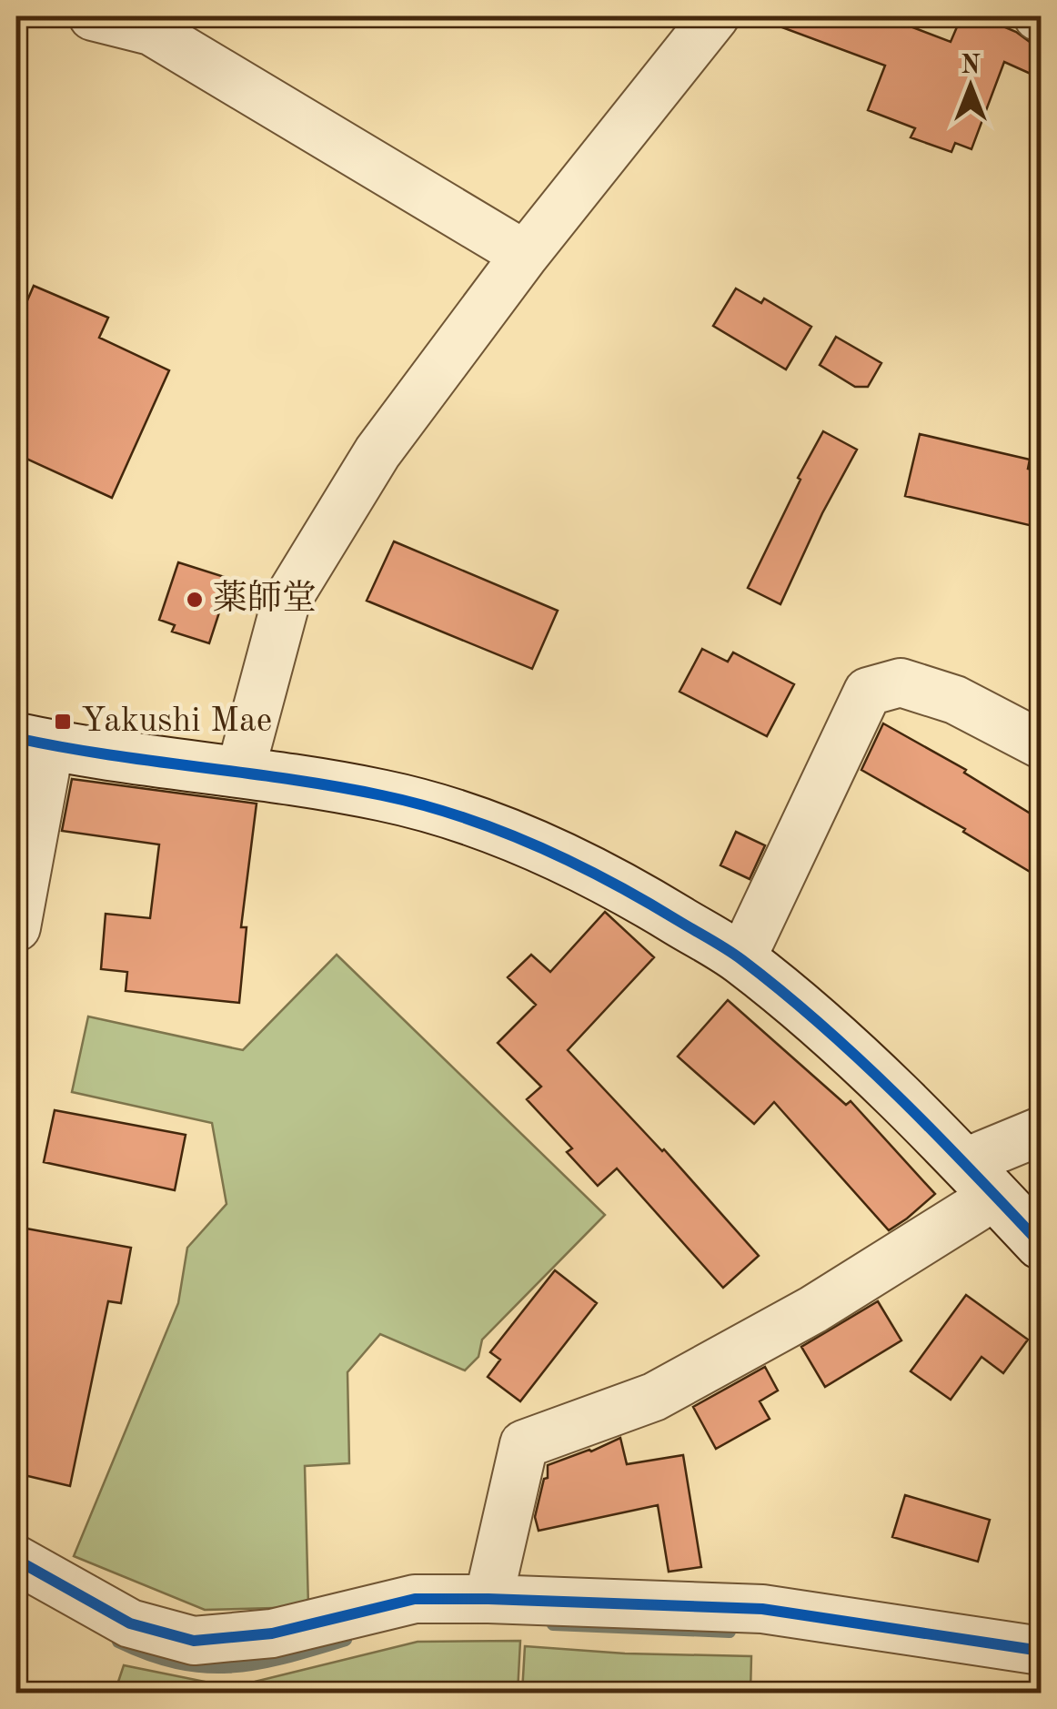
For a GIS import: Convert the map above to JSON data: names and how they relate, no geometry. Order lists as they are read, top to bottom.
{
  "places": {
    "other": ["薬師堂"],
    "transit": ["Yakushi Mae"]
  },
  "north": "top"
}
